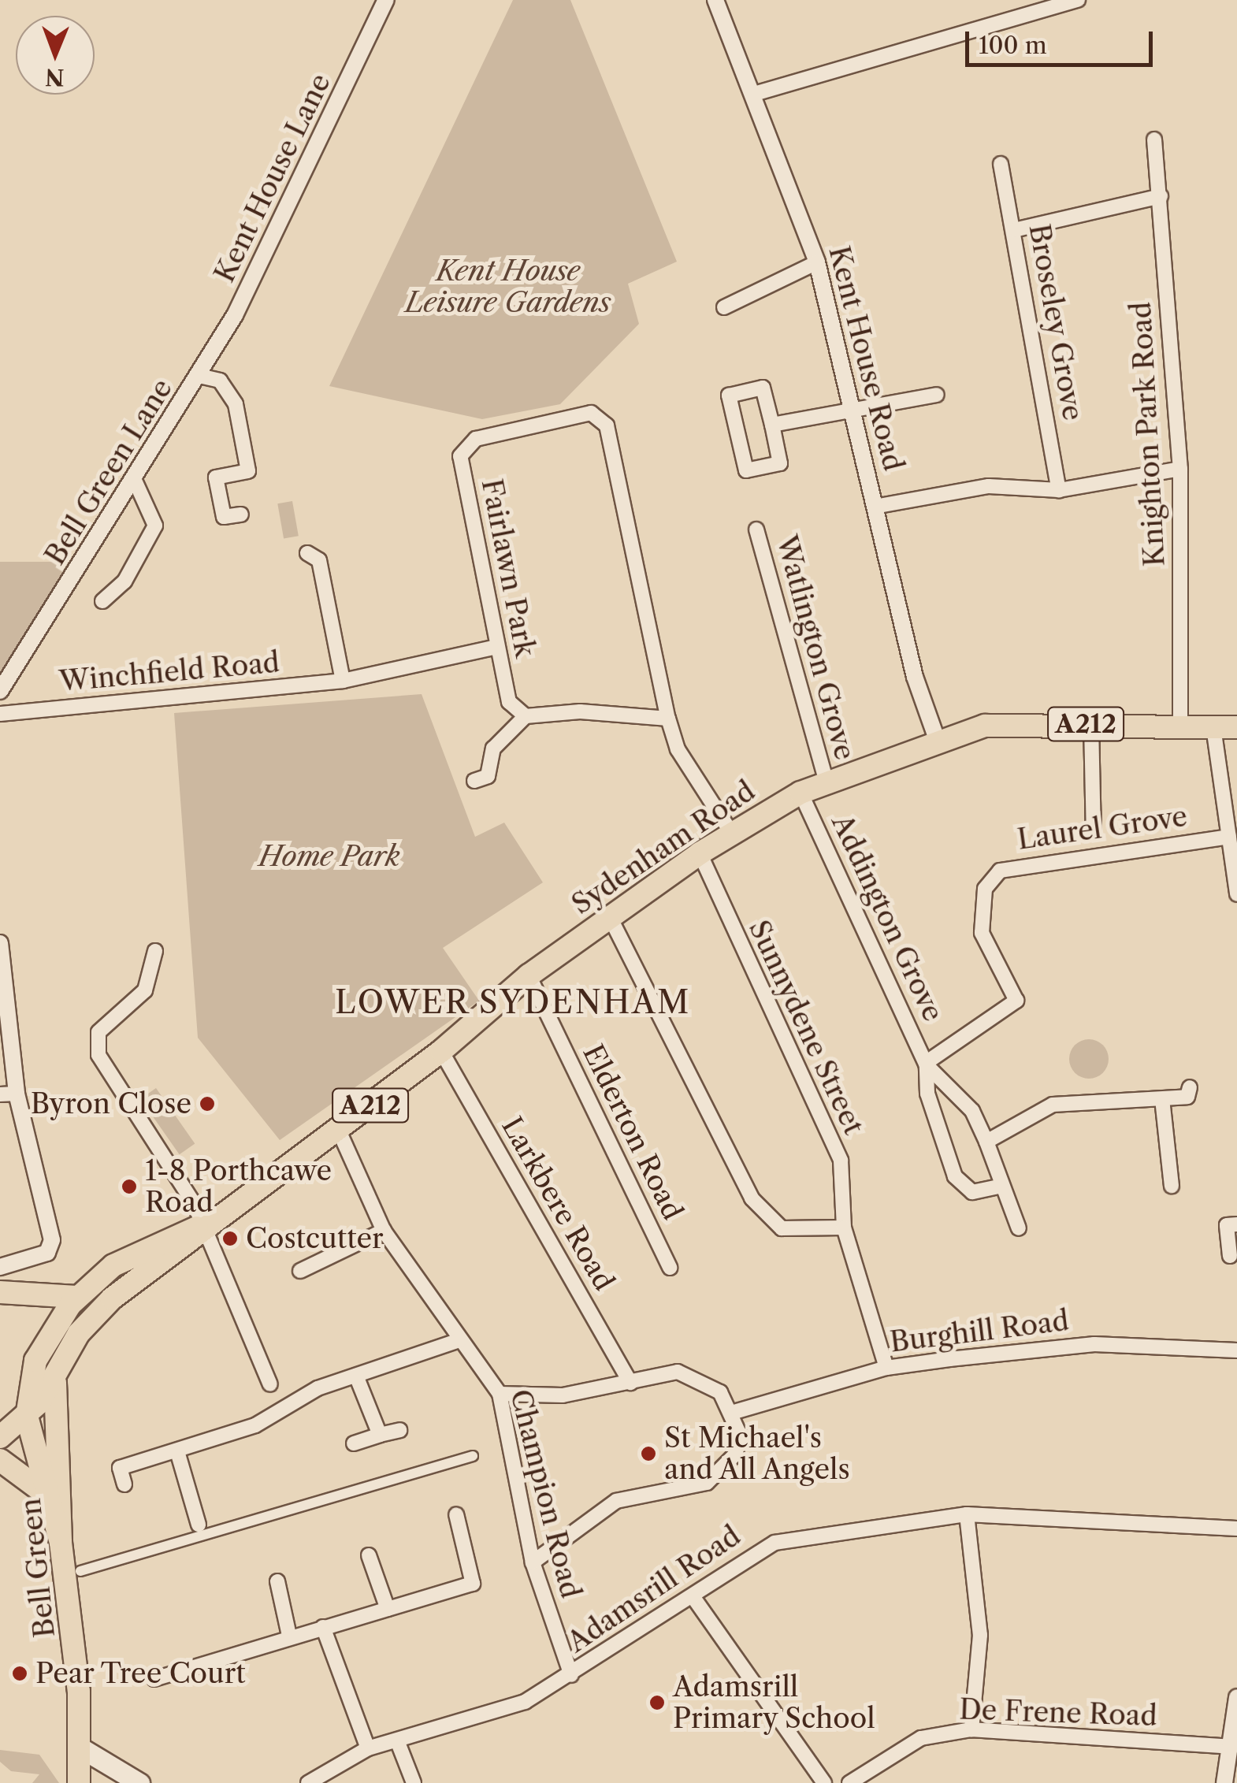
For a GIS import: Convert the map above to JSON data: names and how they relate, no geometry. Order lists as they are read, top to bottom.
{
  "streets": {
    "main road": ["A212", "Sydenham Road", "Bell Green"],
    "street": [
      "Kent House Lane",
      "Broseley Grove",
      "Kent House Road",
      "Knighton Park Road",
      "Bell Green Lane",
      "Fairlawn Park",
      "Watlington Grove",
      "Winchfield Road",
      "Laurel Grove",
      "Addington Grove",
      "Sunnydene Street",
      "Elderton Road",
      "Larkbere Road",
      "Burghill Road",
      "Champion Road",
      "Adamsrill Road",
      "De Frene Road"
    ]
  },
  "crossings": [
    ["Kent House Lane", "Bell Green Lane"],
    ["Kent House Road", "Sydenham Road"],
    ["Knighton Park Road", "Sydenham Road"],
    ["Fairlawn Park", "Winchfield Road"],
    ["Fairlawn Park", "Sydenham Road"],
    ["Watlington Grove", "Sydenham Road"],
    ["A212", "Sydenham Road"],
    ["A212", "Bell Green"],
    ["Laurel Grove", "Addington Grove"],
    ["Sydenham Road", "Addington Grove"],
    ["Sydenham Road", "Sunnydene Street"],
    ["Sydenham Road", "Elderton Road"],
    ["Sydenham Road", "Larkbere Road"],
    ["Sydenham Road", "Champion Road"],
    ["Sunnydene Street", "Burghill Road"],
    ["Champion Road", "Adamsrill Road"]
  ],
  "districts": ["LOWER SYDENHAM"],
  "parks": ["Kent House Leisure Gardens", "Home Park"],
  "places": [
    "Byron Close",
    "1-8 Porthcawe Road",
    "Costcutter",
    "St Michael's and All Angels",
    "Pear Tree Court",
    "Adamsrill Primary School"
  ],
  "scale_bar": "100 m",
  "north": "bottom"
}
